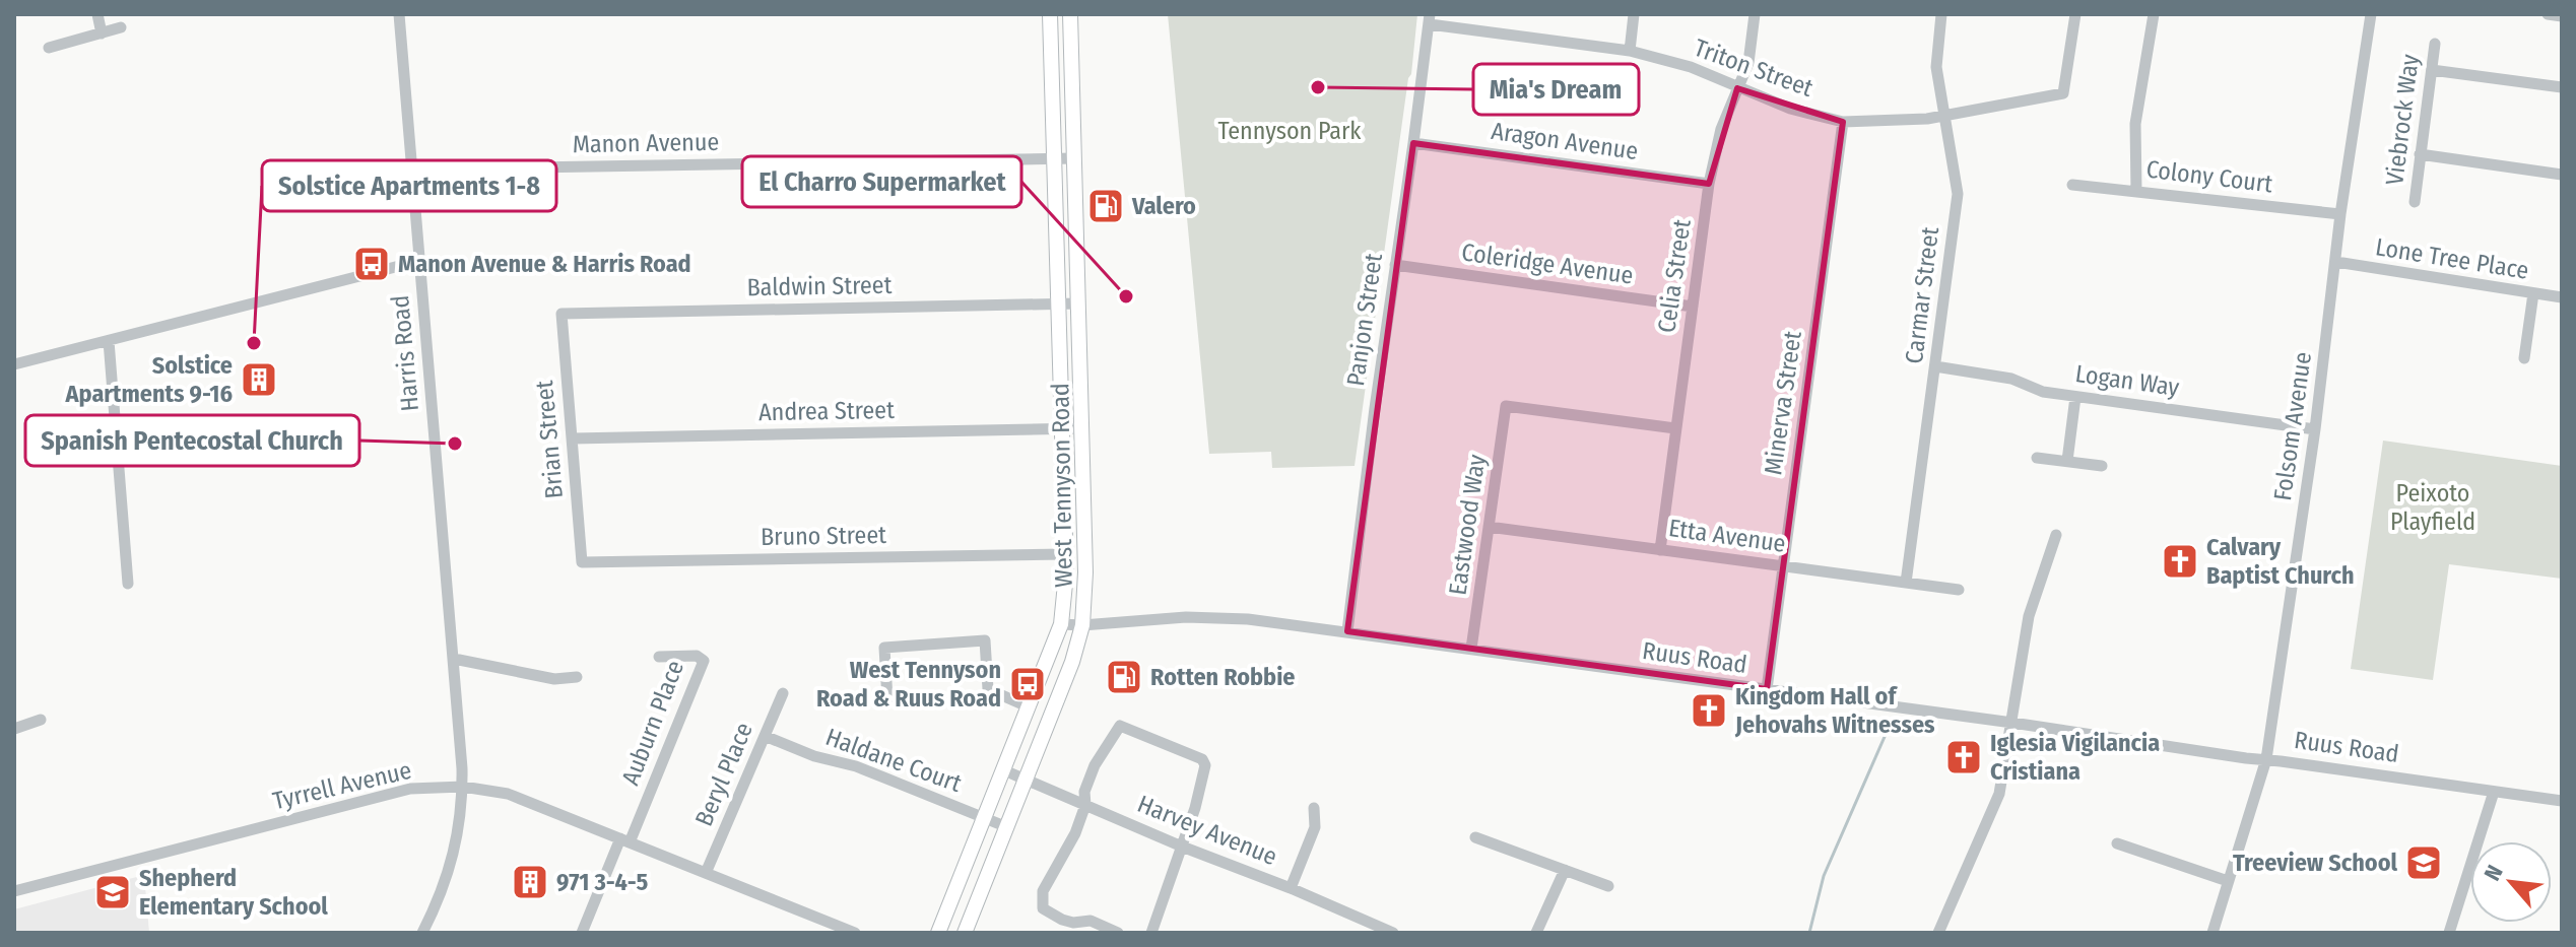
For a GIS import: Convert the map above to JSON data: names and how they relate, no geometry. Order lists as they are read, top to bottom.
{
  "streets": {
    "main road": ["West Tennyson Road"],
    "street": [
      "Triton Street",
      "Viebrock Way",
      "Aragon Avenue",
      "Manon Avenue",
      "Colony Court",
      "Lone Tree Place",
      "Coleridge Avenue",
      "Celia Street",
      "Baldwin Street",
      "Carmar Street",
      "Panjon Street",
      "Harris Road",
      "Logan Way",
      "Minerva Street",
      "Andrea Street",
      "Folsom Avenue",
      "Brian Street",
      "Eastwood Way",
      "Bruno Street",
      "Etta Avenue",
      "Ruus Road",
      "Auburn Place",
      "Haldane Court",
      "Beryl Place",
      "Tyrrell Avenue",
      "Harvey Avenue"
    ]
  },
  "crossings": [
    ["Triton Street", "Celia Street"],
    ["Triton Street", "Carmar Street"],
    ["Triton Street", "Panjon Street"],
    ["Triton Street", "Minerva Street"],
    ["Aragon Avenue", "Celia Street"],
    ["Aragon Avenue", "Panjon Street"],
    ["Manon Avenue", "Harris Road"],
    ["Manon Avenue", "West Tennyson Road"],
    ["Colony Court", "Folsom Avenue"],
    ["Lone Tree Place", "Folsom Avenue"],
    ["Coleridge Avenue", "Celia Street"],
    ["Coleridge Avenue", "Panjon Street"],
    ["Celia Street", "Eastwood Way"],
    ["Celia Street", "Etta Avenue"],
    ["Baldwin Street", "Brian Street"],
    ["Baldwin Street", "West Tennyson Road"],
    ["Carmar Street", "Logan Way"],
    ["Carmar Street", "Etta Avenue"],
    ["Panjon Street", "Ruus Road"],
    ["Harris Road", "Tyrrell Avenue"],
    ["Logan Way", "Folsom Avenue"],
    ["Minerva Street", "Etta Avenue"],
    ["Minerva Street", "Ruus Road"],
    ["Andrea Street", "Brian Street"],
    ["Andrea Street", "West Tennyson Road"],
    ["Folsom Avenue", "Ruus Road"],
    ["Brian Street", "Bruno Street"],
    ["West Tennyson Road", "Bruno Street"],
    ["West Tennyson Road", "Ruus Road"],
    ["West Tennyson Road", "Haldane Court"],
    ["West Tennyson Road", "Harvey Avenue"],
    ["Eastwood Way", "Etta Avenue"],
    ["Eastwood Way", "Ruus Road"],
    ["Auburn Place", "Tyrrell Avenue"],
    ["Haldane Court", "Beryl Place"],
    ["Beryl Place", "Tyrrell Avenue"]
  ],
  "parks": ["Tennyson Park", "Peixoto Playfield"],
  "places": {
    "other": [
      "Mia's Dream",
      "El Charro Supermarket",
      "Solstice Apartments 1-8",
      "Spanish Pentecostal Church"
    ],
    "fuel station": ["Valero", "Rotten Robbie"],
    "bus stop": ["Manon Avenue & Harris Road", "West Tennyson Road & Ruus Road"],
    "building": ["Solstice Apartments 9-16", "971 3-4-5"],
    "church": ["Calvary Baptist Church", "Kingdom Hall of Jehovahs Witnesses", "Iglesia Vigilancia Cristiana"],
    "school or university": ["Treeview School", "Shepherd Elementary School"]
  },
  "north": "top left"
}
